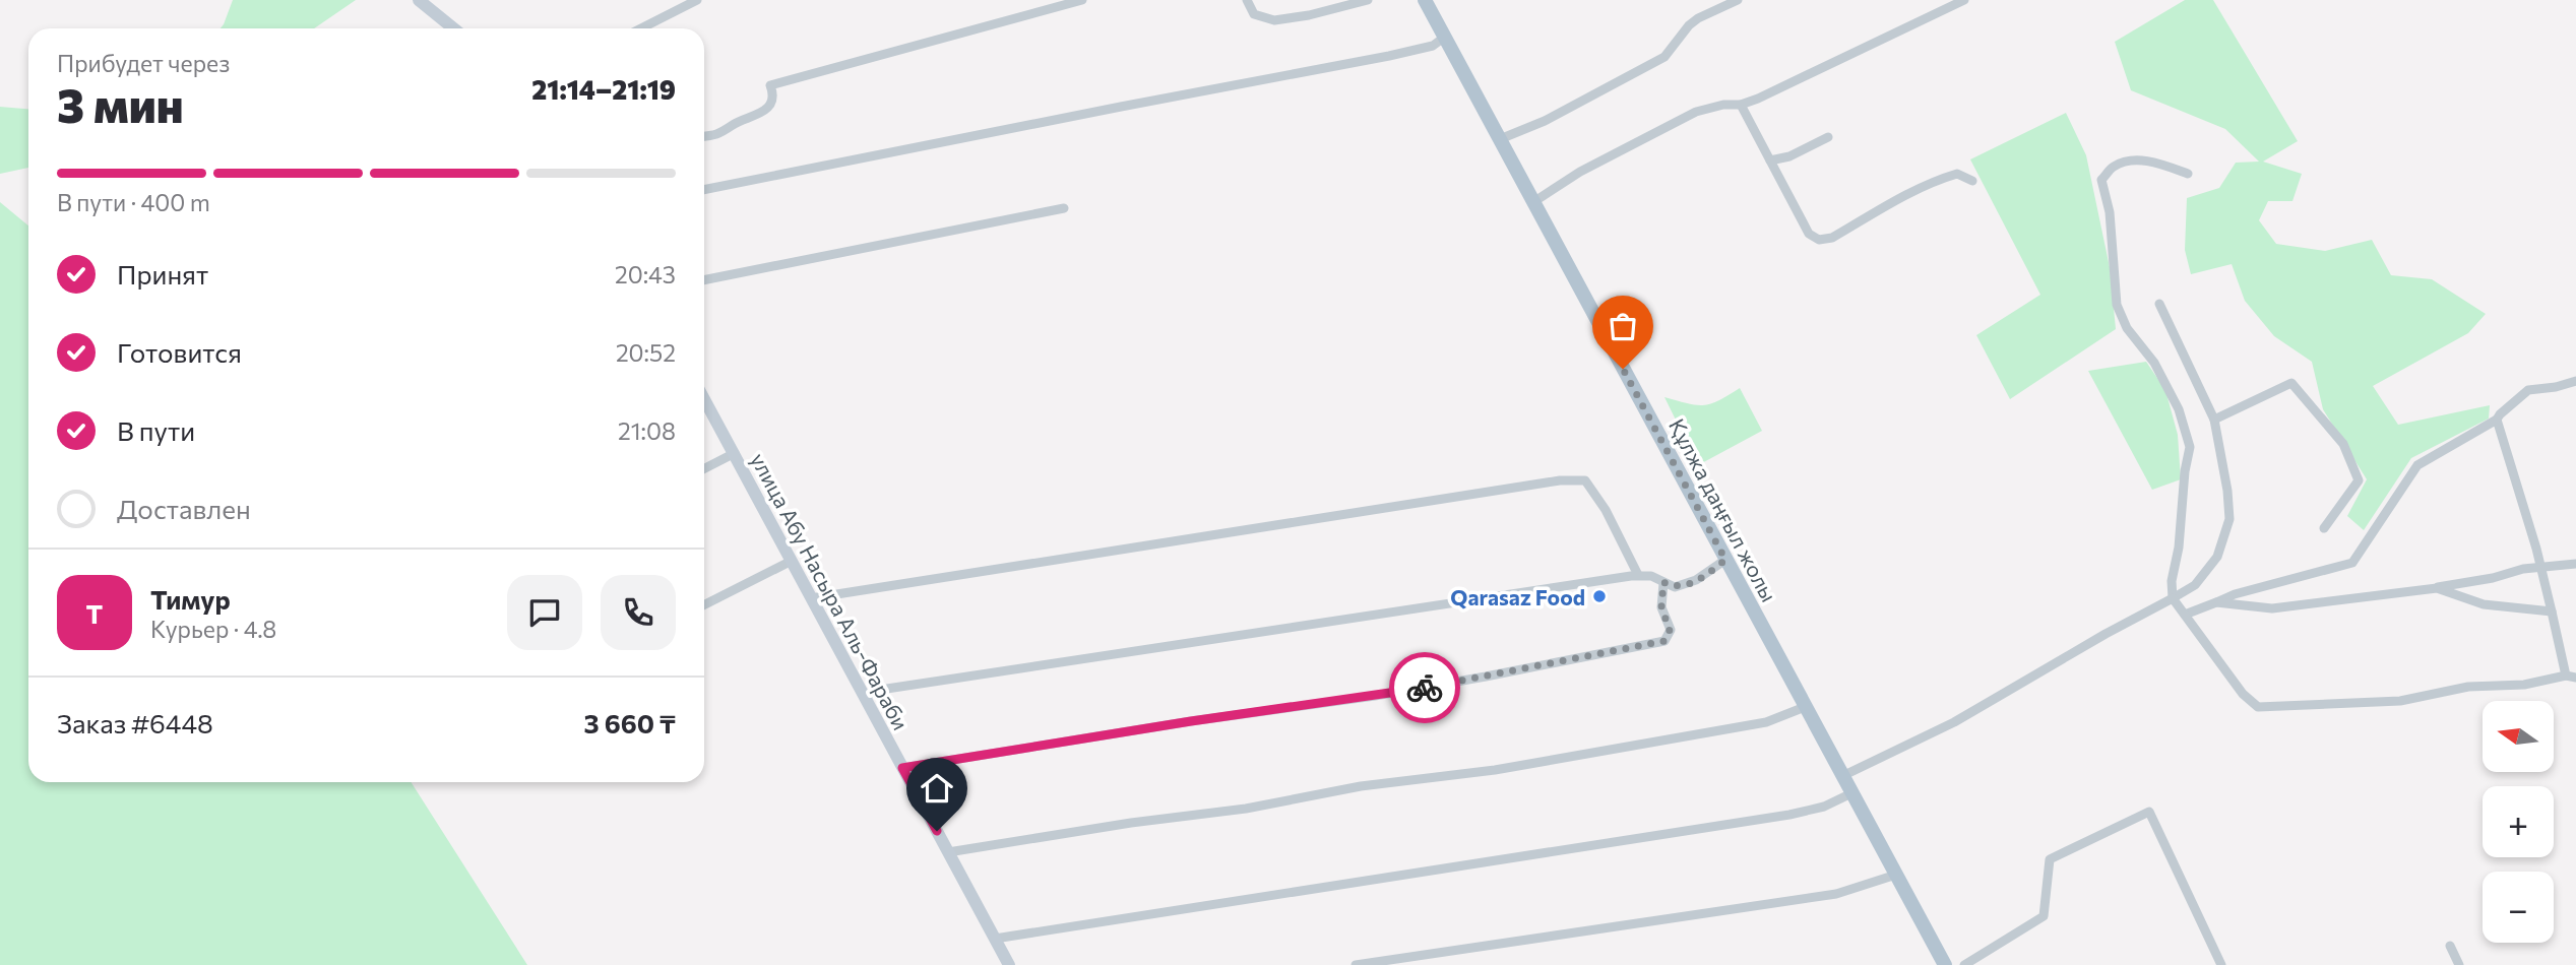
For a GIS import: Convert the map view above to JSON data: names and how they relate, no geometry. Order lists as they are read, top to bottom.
{
  "streets": {
    "main road": ["Құлжа даңғыл жолы"],
    "street": ["улица Абу Насыра Аль-Фараби"]
  },
  "places": ["Qarasaz Food"],
  "north": "left",
  "page": {
    "heading": ["3 мин", "Прибудет через", "21:14–21:19"],
    "panel": [
      "Тимур",
      "Курьер · 4.8",
      "Заказ #6448",
      "3 660 ₸"
    ],
    "bar": "В пути · 400 m",
    "list": [
      ["Принят", "20:43"],
      ["Готовится", "20:52"],
      ["В пути", "21:08"],
      "Доставлен"
    ],
    "round": "Т",
    "map_buttons": ["+", "−"]
  }
}
